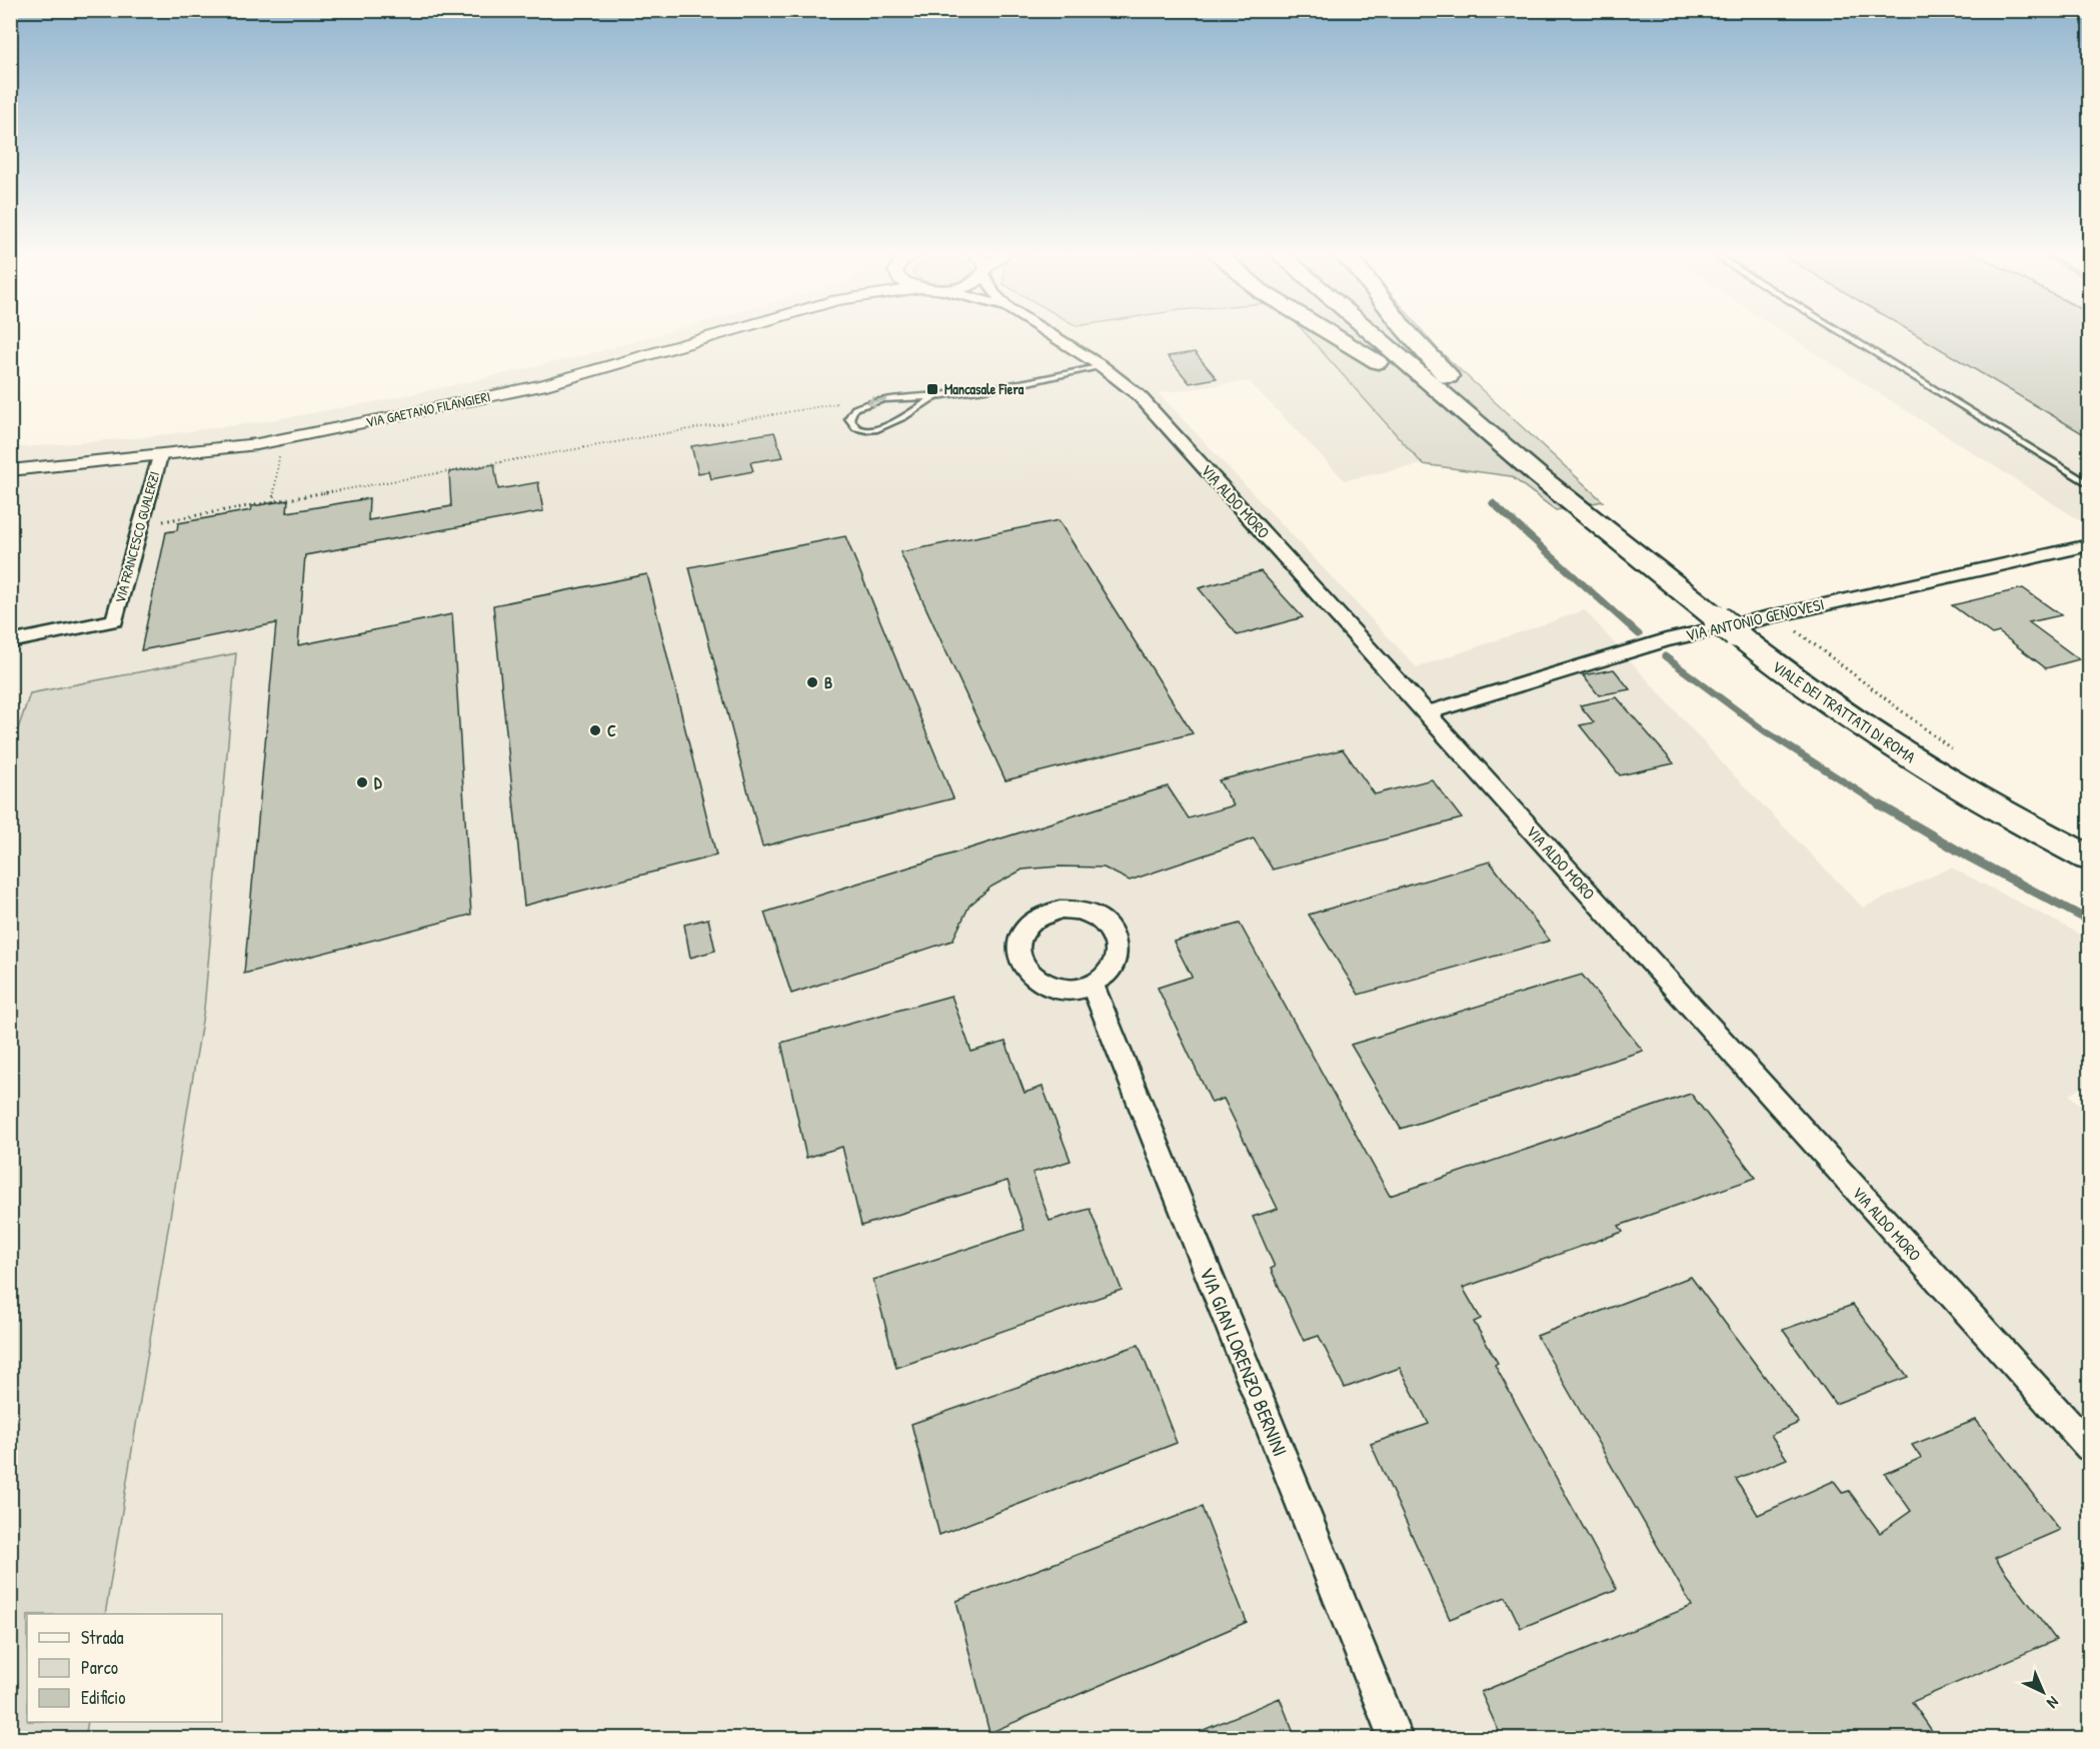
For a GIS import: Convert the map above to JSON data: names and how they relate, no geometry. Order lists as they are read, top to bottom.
{
  "streets": {
    "highway": ["VIALE DEI TRATTATI DI ROMA"],
    "street": [
      "VIA GAETANO FILANGIERI",
      "VIA ALDO MORO",
      "VIA FRANCESCO GUALERZI",
      "VIA ANTONIO GENOVESI",
      "VIA GIAN LORENZO BERNINI"
    ]
  },
  "crossings": [
    ["VIA GAETANO FILANGIERI", "VIA FRANCESCO GUALERZI"],
    ["VIA ALDO MORO", "VIA ANTONIO GENOVESI"]
  ],
  "places": {
    "transit": ["Mancasale Fiera"],
    "other": ["B", "C", "D"]
  },
  "legend": ["Strada", "Parco", "Edificio"],
  "north": "bottom right"
}
